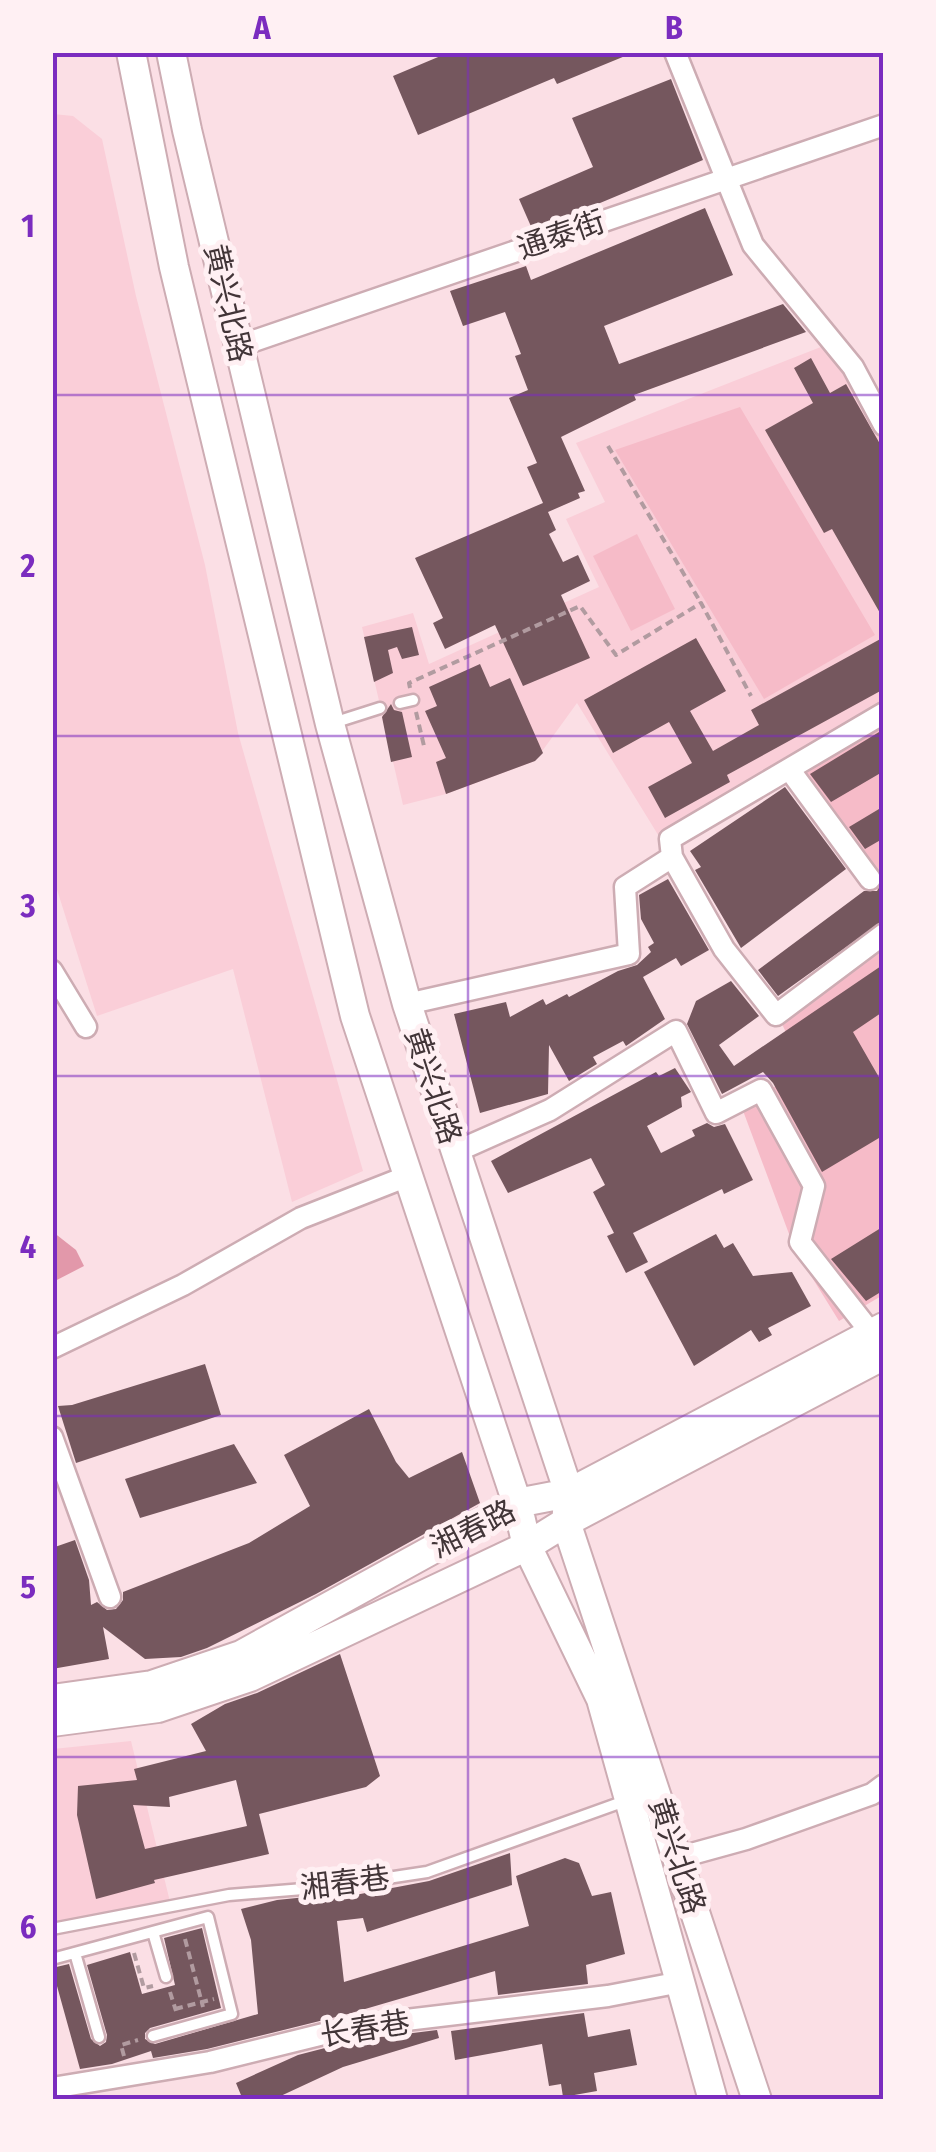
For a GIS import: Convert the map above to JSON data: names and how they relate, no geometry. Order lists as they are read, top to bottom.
{
  "streets": {
    "main road": ["黄兴北路", "湘春路"],
    "street": ["通泰街", "长春巷"],
    "lane": ["湘春巷"]
  },
  "crossings": [
    ["通泰街", "黄兴北路"],
    ["黄兴北路", "湘春路"],
    ["黄兴北路", "湘春巷"],
    ["黄兴北路", "长春巷"]
  ],
  "grid": {
    "columns": ["A", "B"],
    "rows": [
      "1",
      "2",
      "3",
      "4",
      "5",
      "6"
    ]
  }
}
